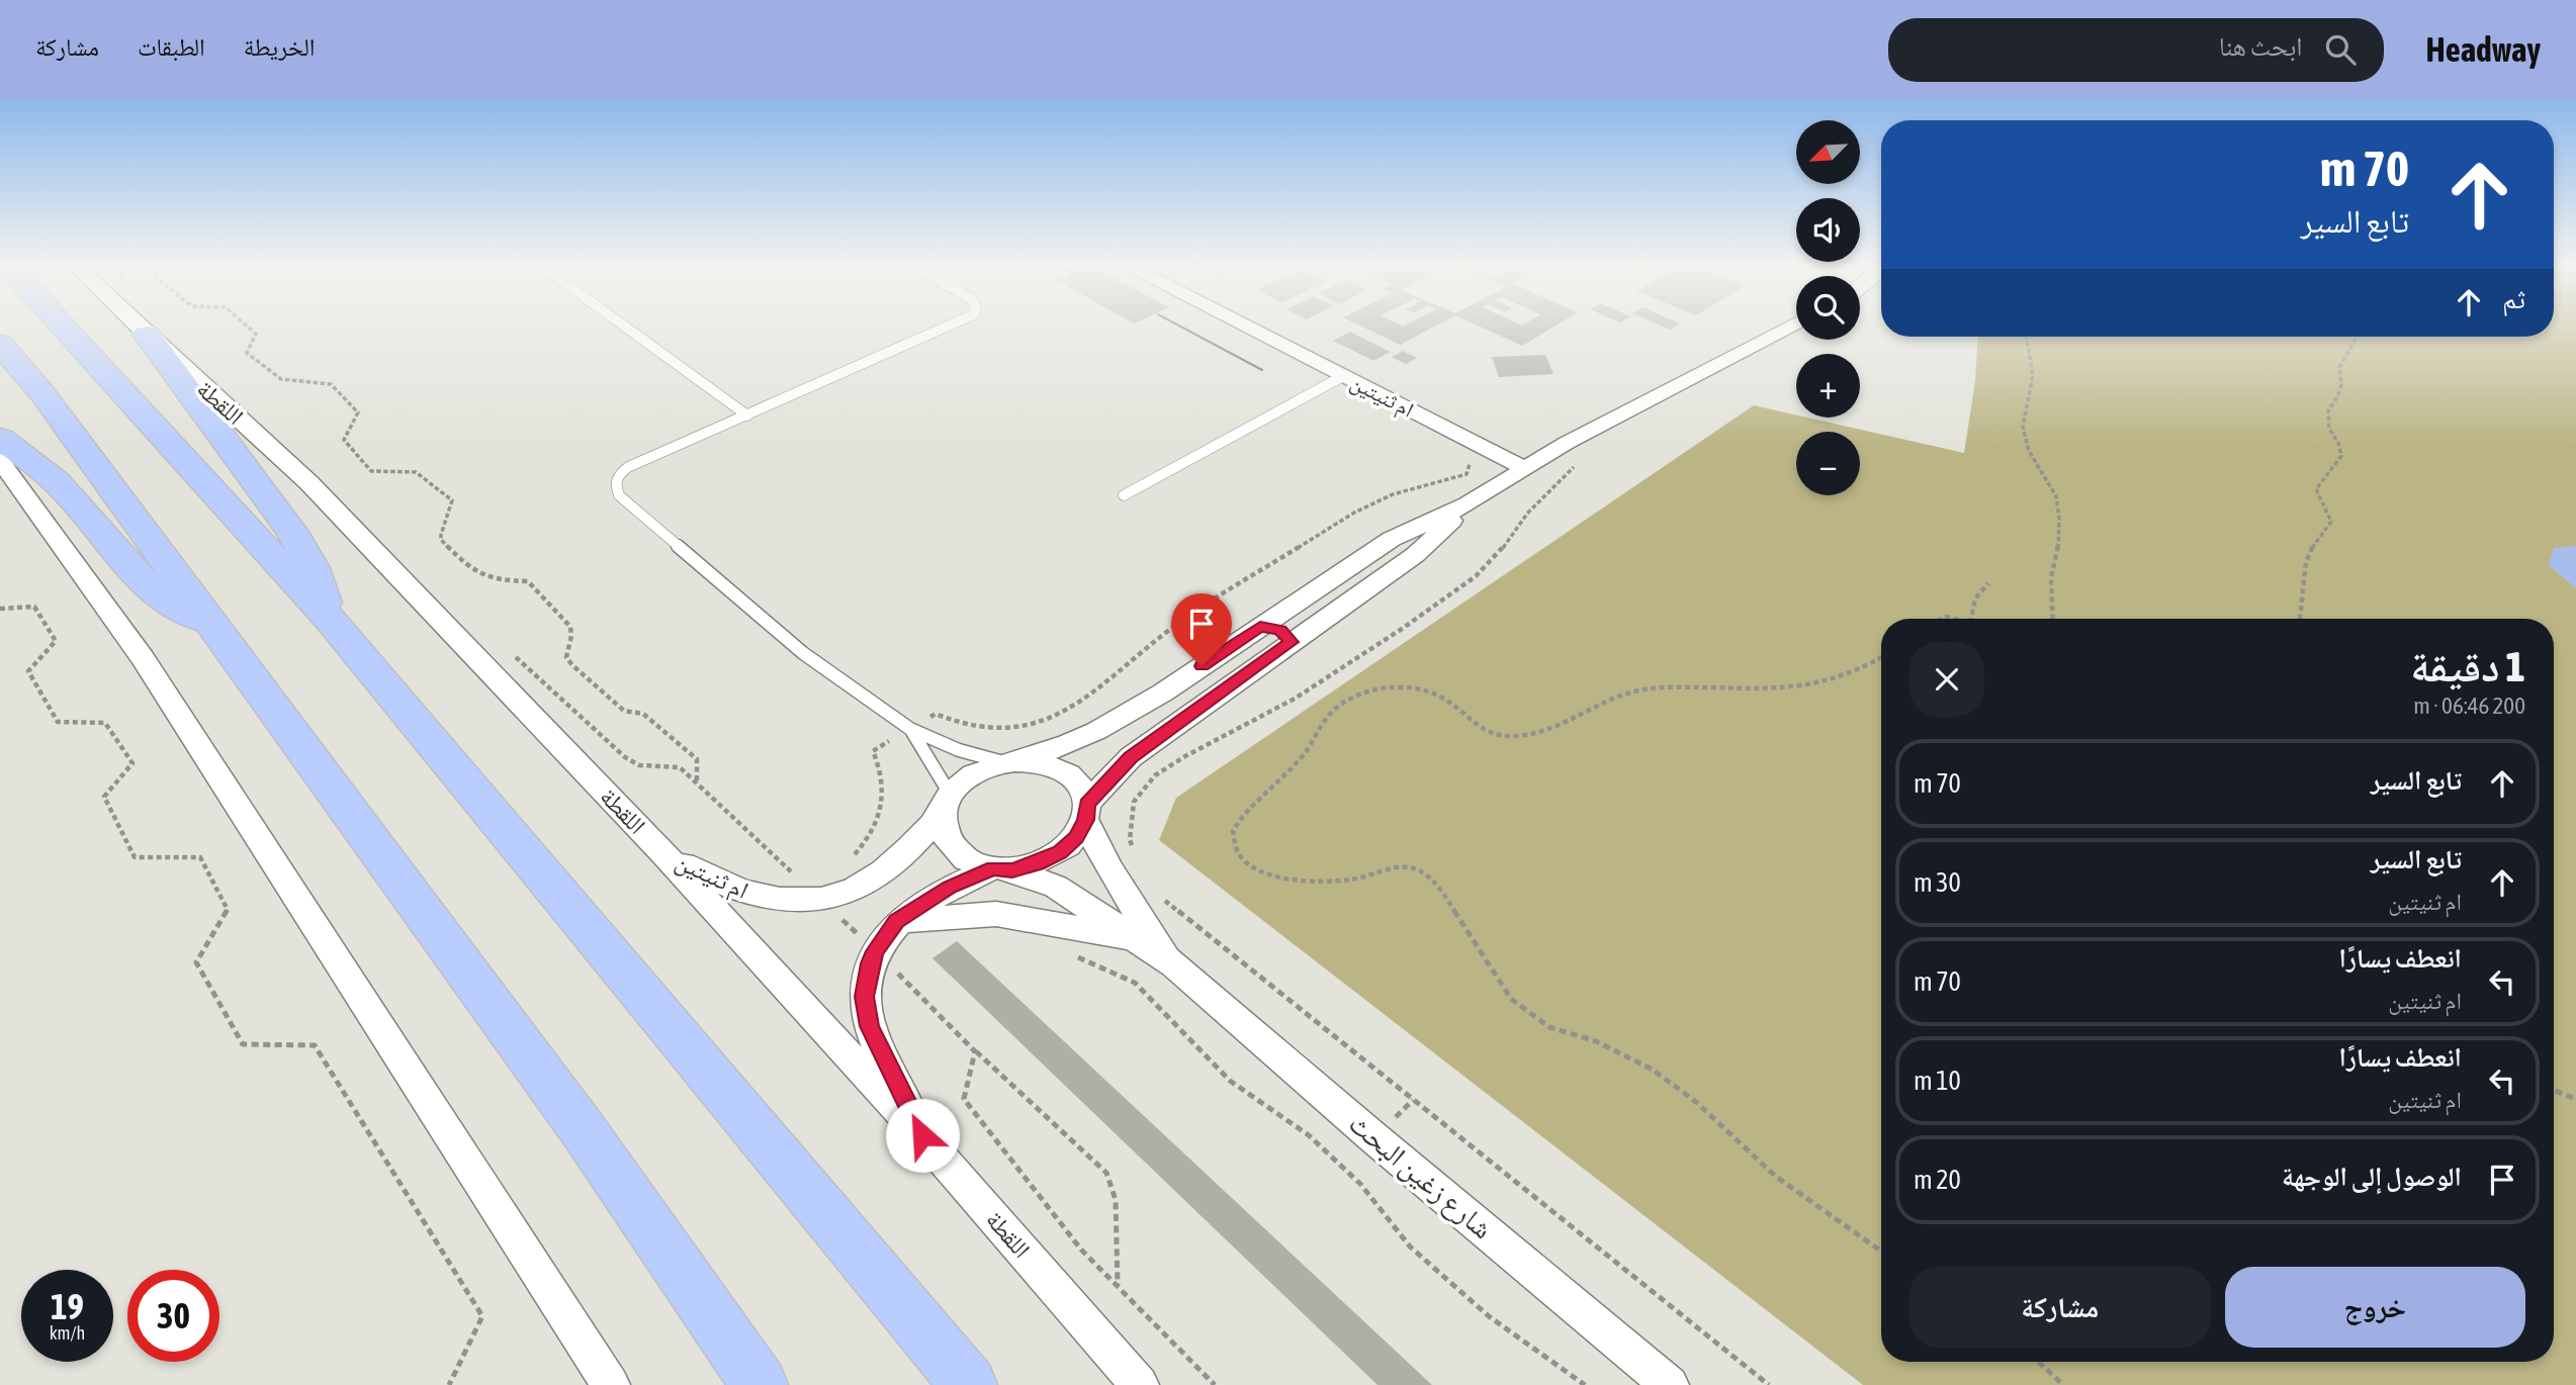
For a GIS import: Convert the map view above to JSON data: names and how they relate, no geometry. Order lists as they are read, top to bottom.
{
  "streets": {
    "street": ["ام ثنيتين", "اللقطة", "شارع زغين البحث"]
  },
  "crossings": [
    ["ام ثنيتين", "اللقطة"],
    ["ام ثنيتين", "شارع زغين البحث"]
  ],
  "north": "bottom left",
  "page": {
    "header": "Headway",
    "search": "ابحث هنا",
    "nav": ["الخريطة", "الطبقات", "مشاركة"],
    "map_buttons": ["+", "−"],
    "turn": ["70 m", "تابع السير"],
    "then": "ثم",
    "heading": ["1 دقيقة", "200 m · 06:46"],
    "list": [
      {
        "name": "تابع السير",
        "value": "70 m"
      },
      {
        "name": "تابع السير",
        "note": "ام ثنيتين",
        "value": "30 m"
      },
      {
        "name": "انعطف يسارًا",
        "note": "ام ثنيتين",
        "value": "70 m"
      },
      {
        "name": "انعطف يسارًا",
        "note": "ام ثنيتين",
        "value": "10 m"
      },
      {
        "name": "الوصول إلى الوجهة",
        "value": "20 m"
      }
    ],
    "buttons": ["خروج", "مشاركة"],
    "speed": "19 km/h",
    "limit": "30"
  }
}
